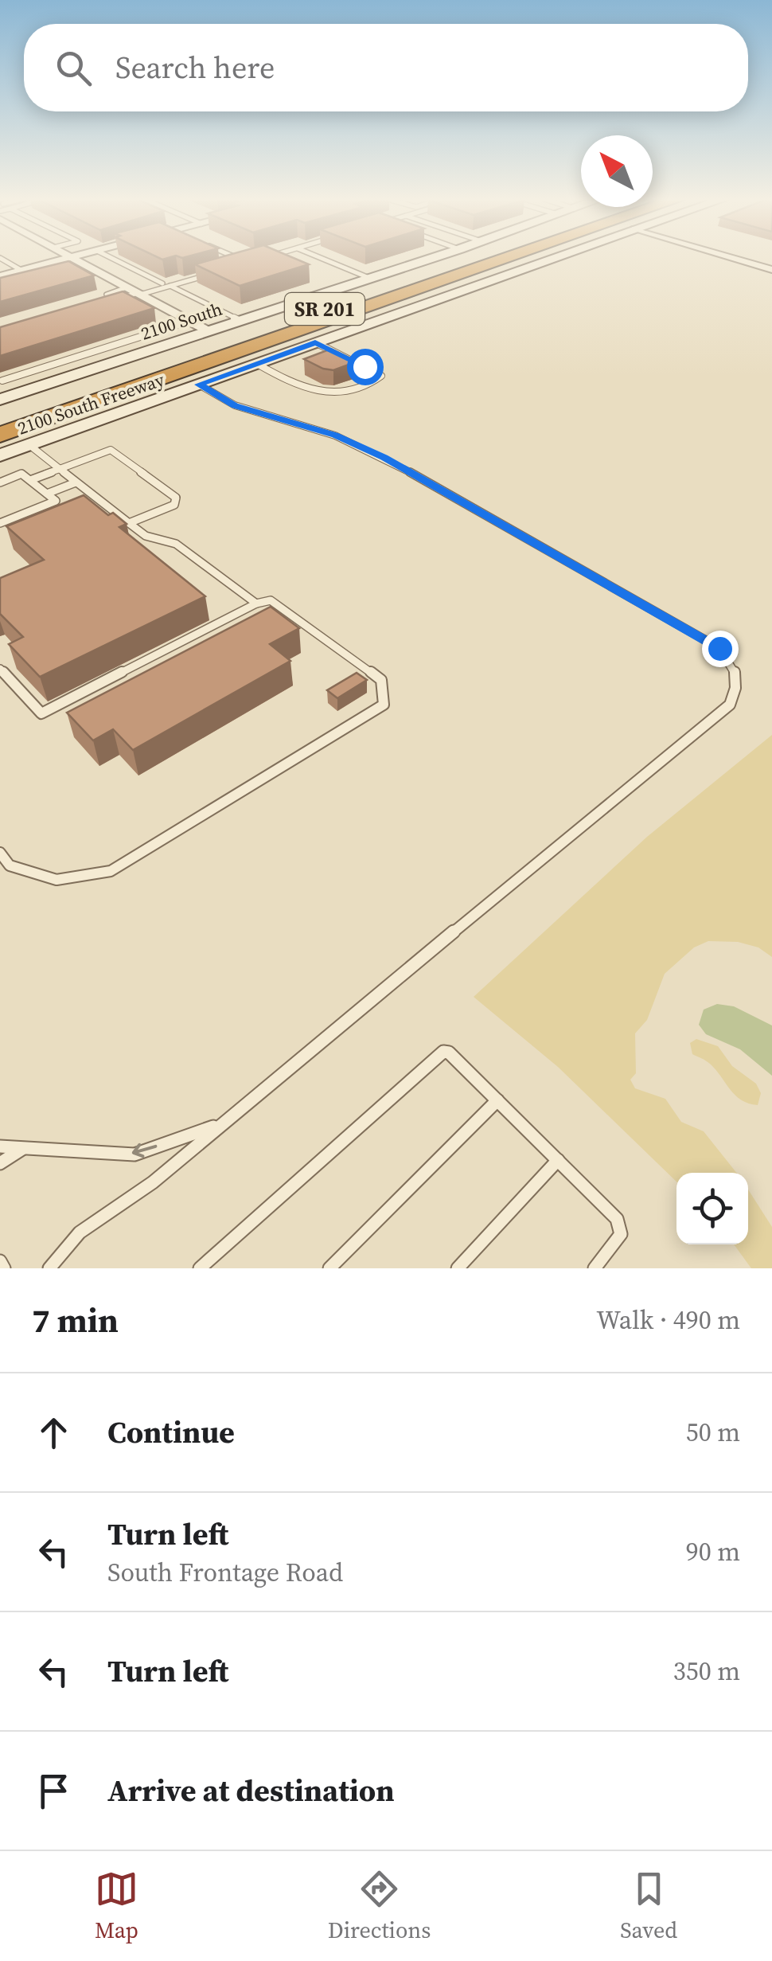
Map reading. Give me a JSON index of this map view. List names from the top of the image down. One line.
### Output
{"streets":{"highway":["SR 201","2100 South Freeway"],"street":["2100 South"]},"north":"top left","page":{"search":"Search here","heading":["7 min","Walk · 490 m"],"list":[["Continue","50 m"],["Turn left","South Frontage Road","90 m"],["Turn left","350 m"],"Arrive at destination"],"nav":["Map","Directions","Saved"]}}
